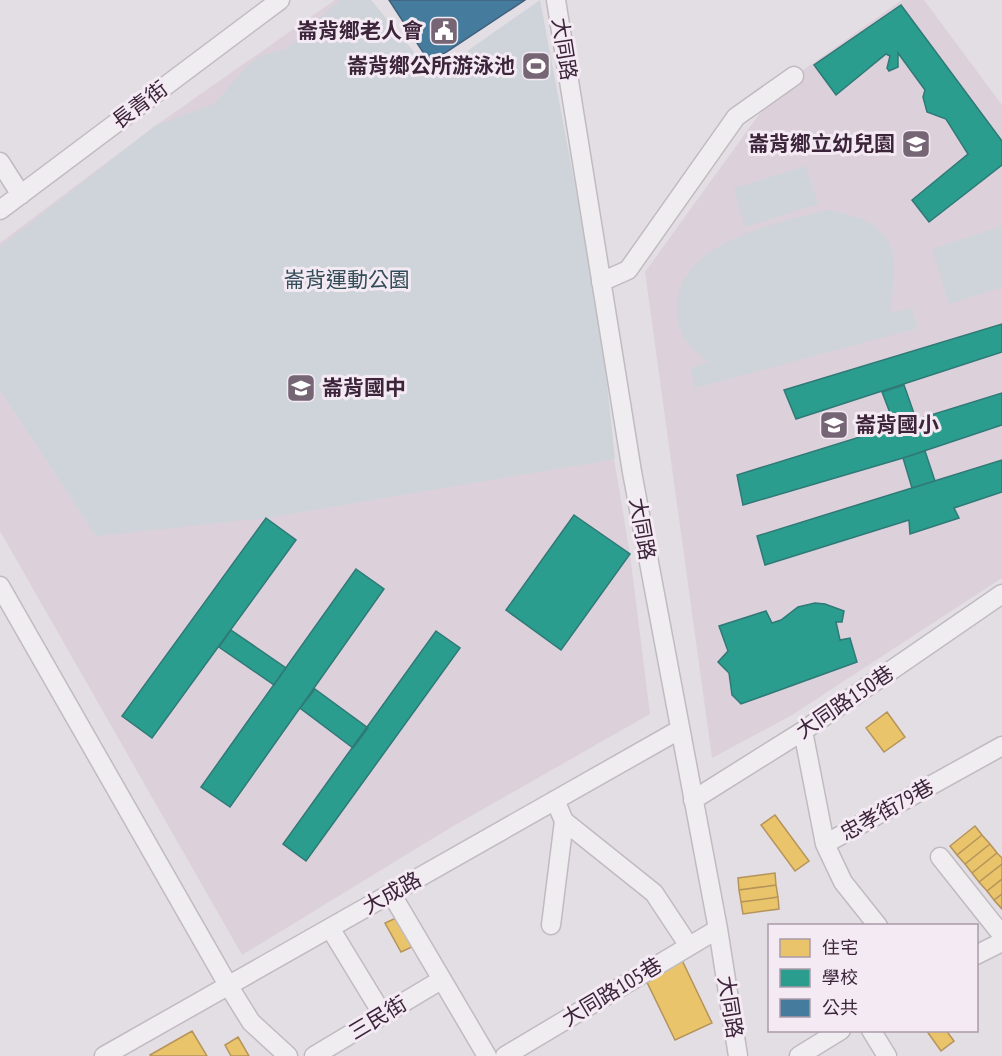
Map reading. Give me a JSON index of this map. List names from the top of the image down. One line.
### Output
{"streets":{"street":["大同路","長青街","大同路150巷","忠孝街79巷","大成路","大同路105巷","三民街"]},"crossings":[["大同路","大同路150巷"],["大同路","大成路"],["大同路","大同路105巷"]],"parks":["崙背運動公園"],"places":{"public building":["崙背鄉老人會"],"sports":["崙背鄉公所游泳池"],"school or university":["崙背鄉立幼兒園","崙背國中","崙背國小"]},"legend":["住宅","學校","公共"]}
